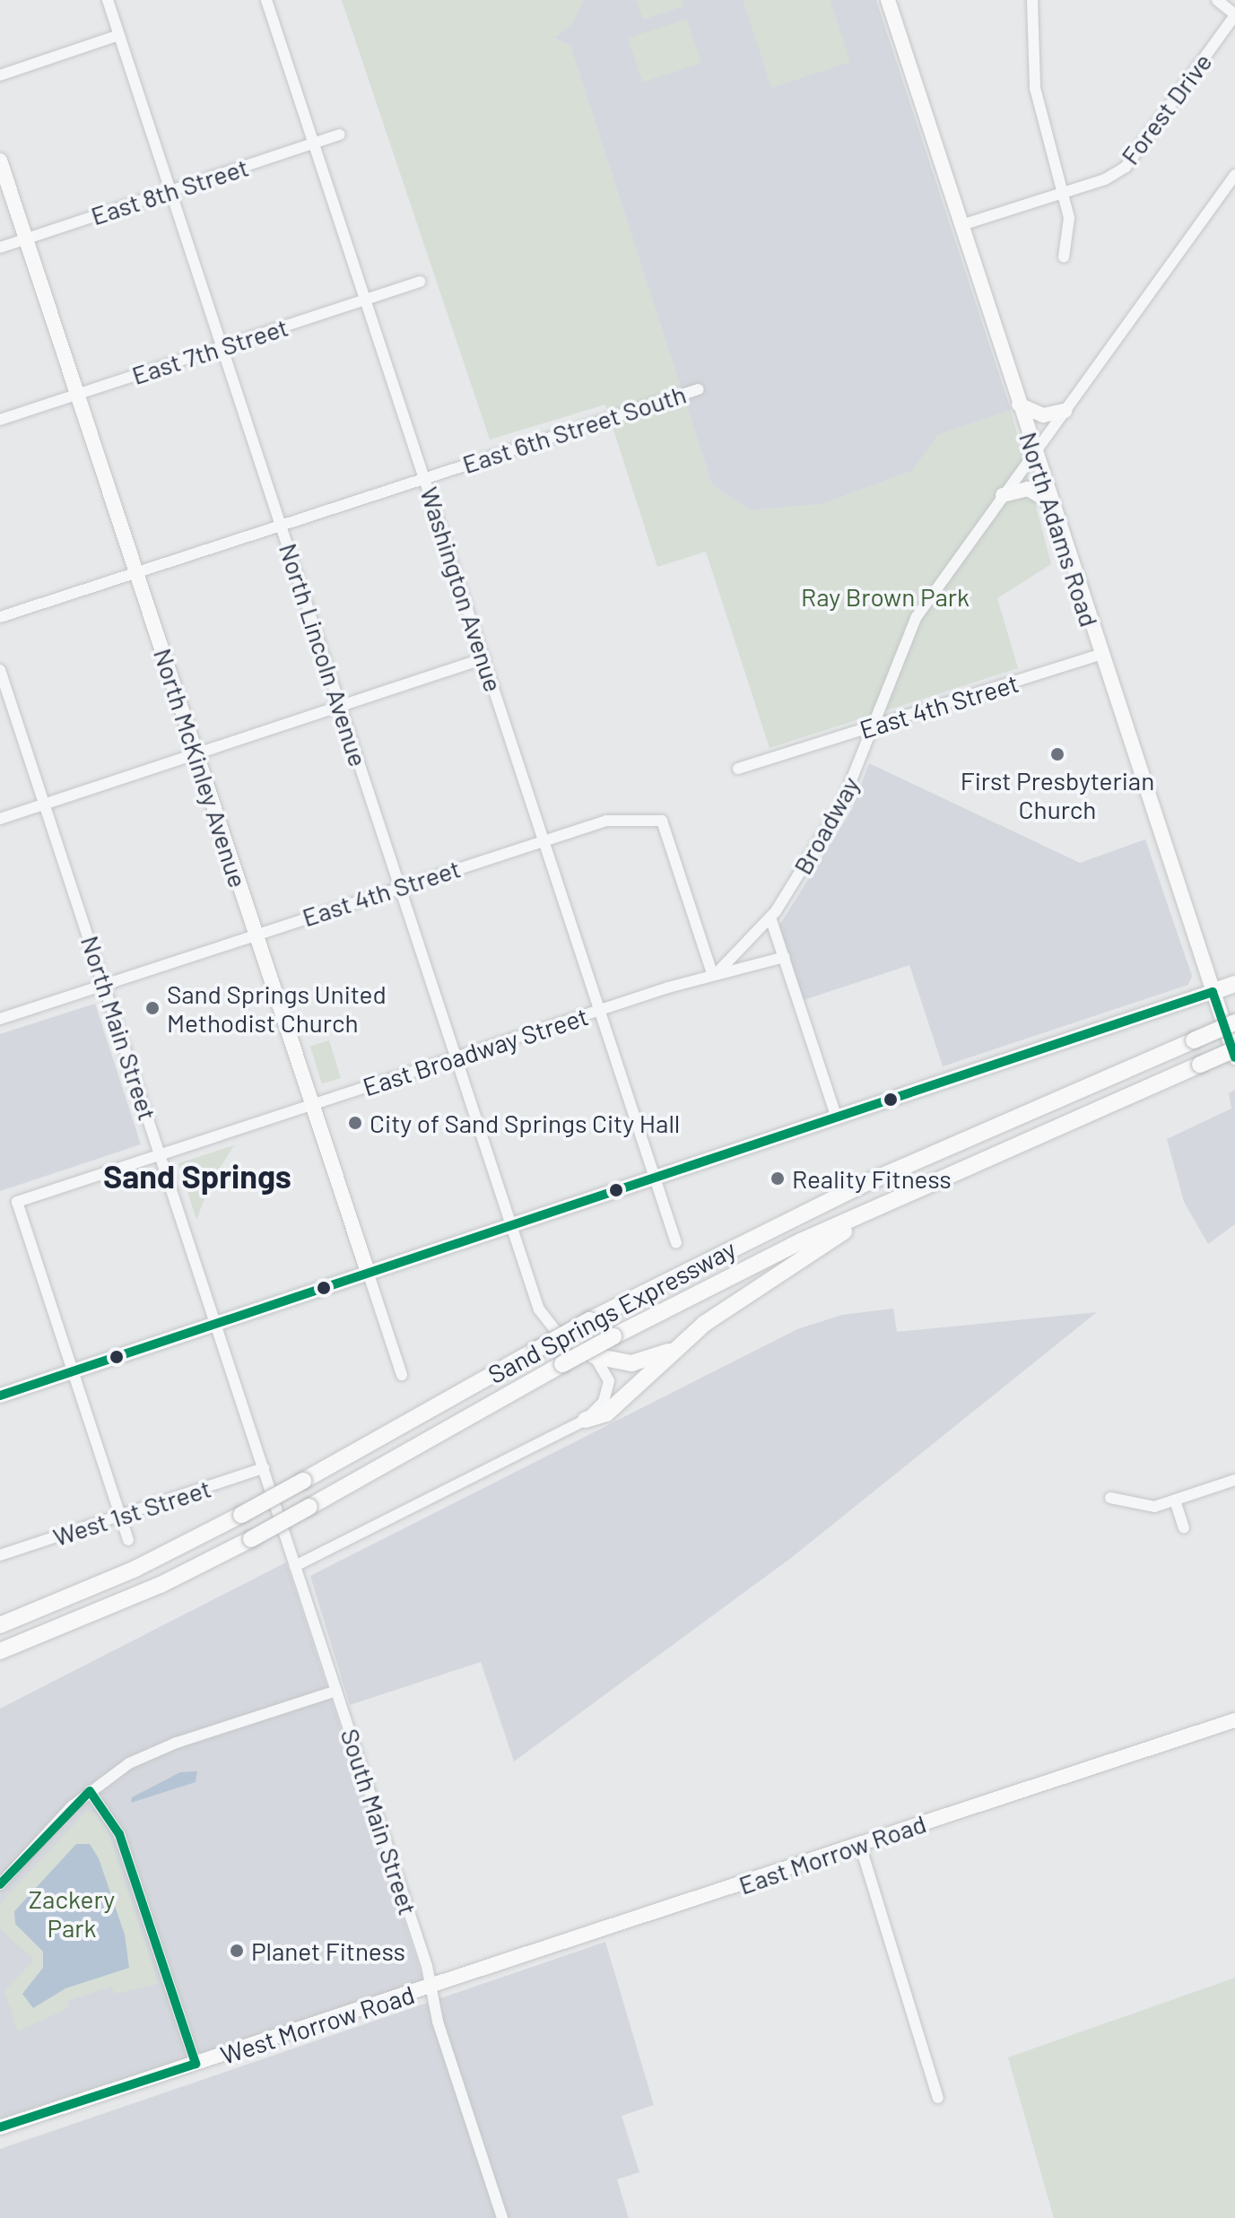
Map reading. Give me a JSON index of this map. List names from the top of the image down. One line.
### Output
{"streets":{"highway":["Sand Springs Expressway"],"main road":["North Adams Road","North McKinley Avenue","East Morrow Road","West Morrow Road"],"street":["Forest Drive","East 8th Street","East 7th Street","East 6th Street South","Washington Avenue","North Lincoln Avenue","East 4th Street","Broadway","North Main Street","East Broadway Street","West 1st Street","South Main Street"]},"crossings":[["Forest Drive","North Adams Road"],["East 8th Street","Washington Avenue"],["East 8th Street","North Lincoln Avenue"],["East 8th Street","North McKinley Avenue"],["East 7th Street","Washington Avenue"],["East 7th Street","North Lincoln Avenue"],["East 7th Street","North McKinley Avenue"],["East 6th Street South","Washington Avenue"],["East 6th Street South","North Lincoln Avenue"],["East 6th Street South","North McKinley Avenue"],["North Adams Road","East 4th Street"],["North Adams Road","Broadway"],["Washington Avenue","East 4th Street"],["Washington Avenue","East Broadway Street"],["North Lincoln Avenue","East 4th Street"],["North Lincoln Avenue","East Broadway Street"],["East 4th Street","North McKinley Avenue"],["East 4th Street","Broadway"],["East 4th Street","North Main Street"],["East 4th Street","East Broadway Street"],["North McKinley Avenue","East Broadway Street"],["Broadway","East Broadway Street"],["North Main Street","East Broadway Street"],["North Main Street","West 1st Street"],["North Main Street","South Main Street"],["West 1st Street","South Main Street"],["South Main Street","East Morrow Road"],["South Main Street","West Morrow Road"],["East Morrow Road","West Morrow Road"]],"districts":["Sand Springs"],"parks":["Ray Brown Park","Zackery Park"],"places":["First Presbyterian Church","Sand Springs United Methodist Church","City of Sand Springs City Hall","Reality Fitness","Planet Fitness"]}
